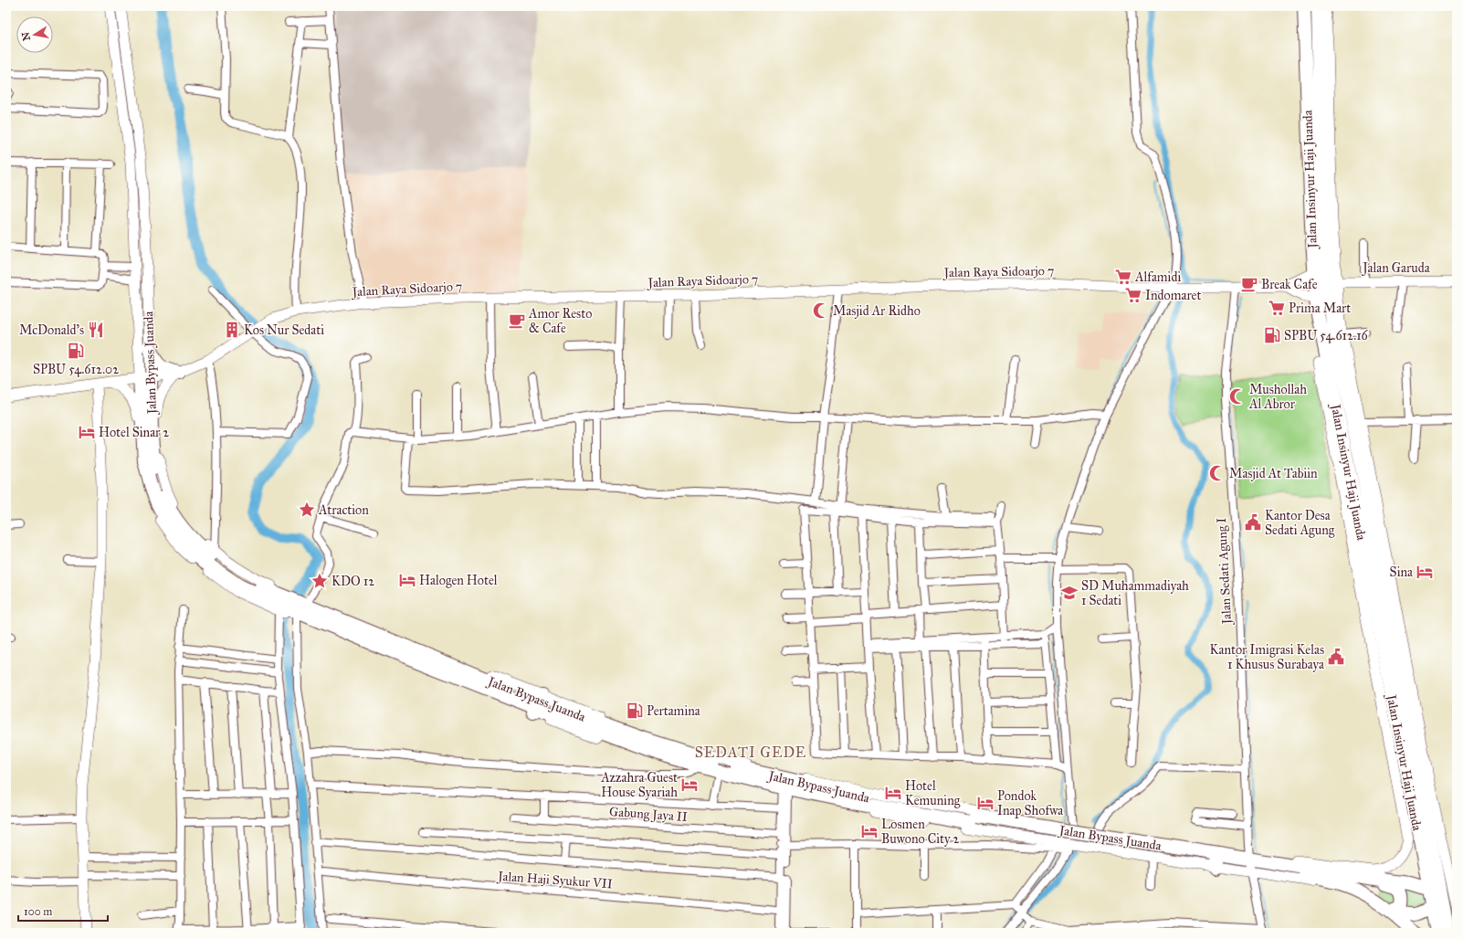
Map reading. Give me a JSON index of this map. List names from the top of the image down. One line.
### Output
{"streets":{"highway":["Jalan Insinyur Haji Juanda","Jalan Bypass Juanda"],"street":["Jalan Garuda","Jalan Raya Sidoarjo 7","Jalan Sedati Agung I","Gabung Jaya II","Jalan Haji Syukur VII"]},"crossings":[["Jalan Insinyur Haji Juanda","Jalan Garuda"],["Jalan Insinyur Haji Juanda","Jalan Raya Sidoarjo 7"],["Jalan Insinyur Haji Juanda","Jalan Bypass Juanda"],["Jalan Insinyur Haji Juanda","Jalan Sedati Agung I"],["Jalan Raya Sidoarjo 7","Jalan Bypass Juanda"],["Jalan Raya Sidoarjo 7","Jalan Sedati Agung I"],["Jalan Bypass Juanda","Jalan Sedati Agung I"]],"districts":["SEDATI GEDE"],"places":{"supermarket":["Alfamidi","Indomaret","Prima Mart"],"cafe":["Break Cafe","Amor Resto & Cafe"],"mosque":["Masjid Ar Ridho","Mushollah Al Abror","Masjid At Tabiin"],"restaurant":["McDonald's"],"building":["Kos Nur Sedati"],"fuel station":["SPBU 54.612.16","SPBU 54.612.02","Pertamina"],"hotel":["Hotel Sinar 2","Sina","Halogen Hotel","Azzahra Guest House Syariah","Hotel Kemuning","Pondok Inap Shofwa","Losmen Buwono City 2"],"place":["Atraction","KDO 12"],"public building":["Kantor Desa Sedati Agung","Kantor Imigrasi Kelas 1 Khusus Surabaya"],"school or university":["SD Muhammadiyah 1 Sedati"]},"scale_bar":"100 m","north":"left"}
